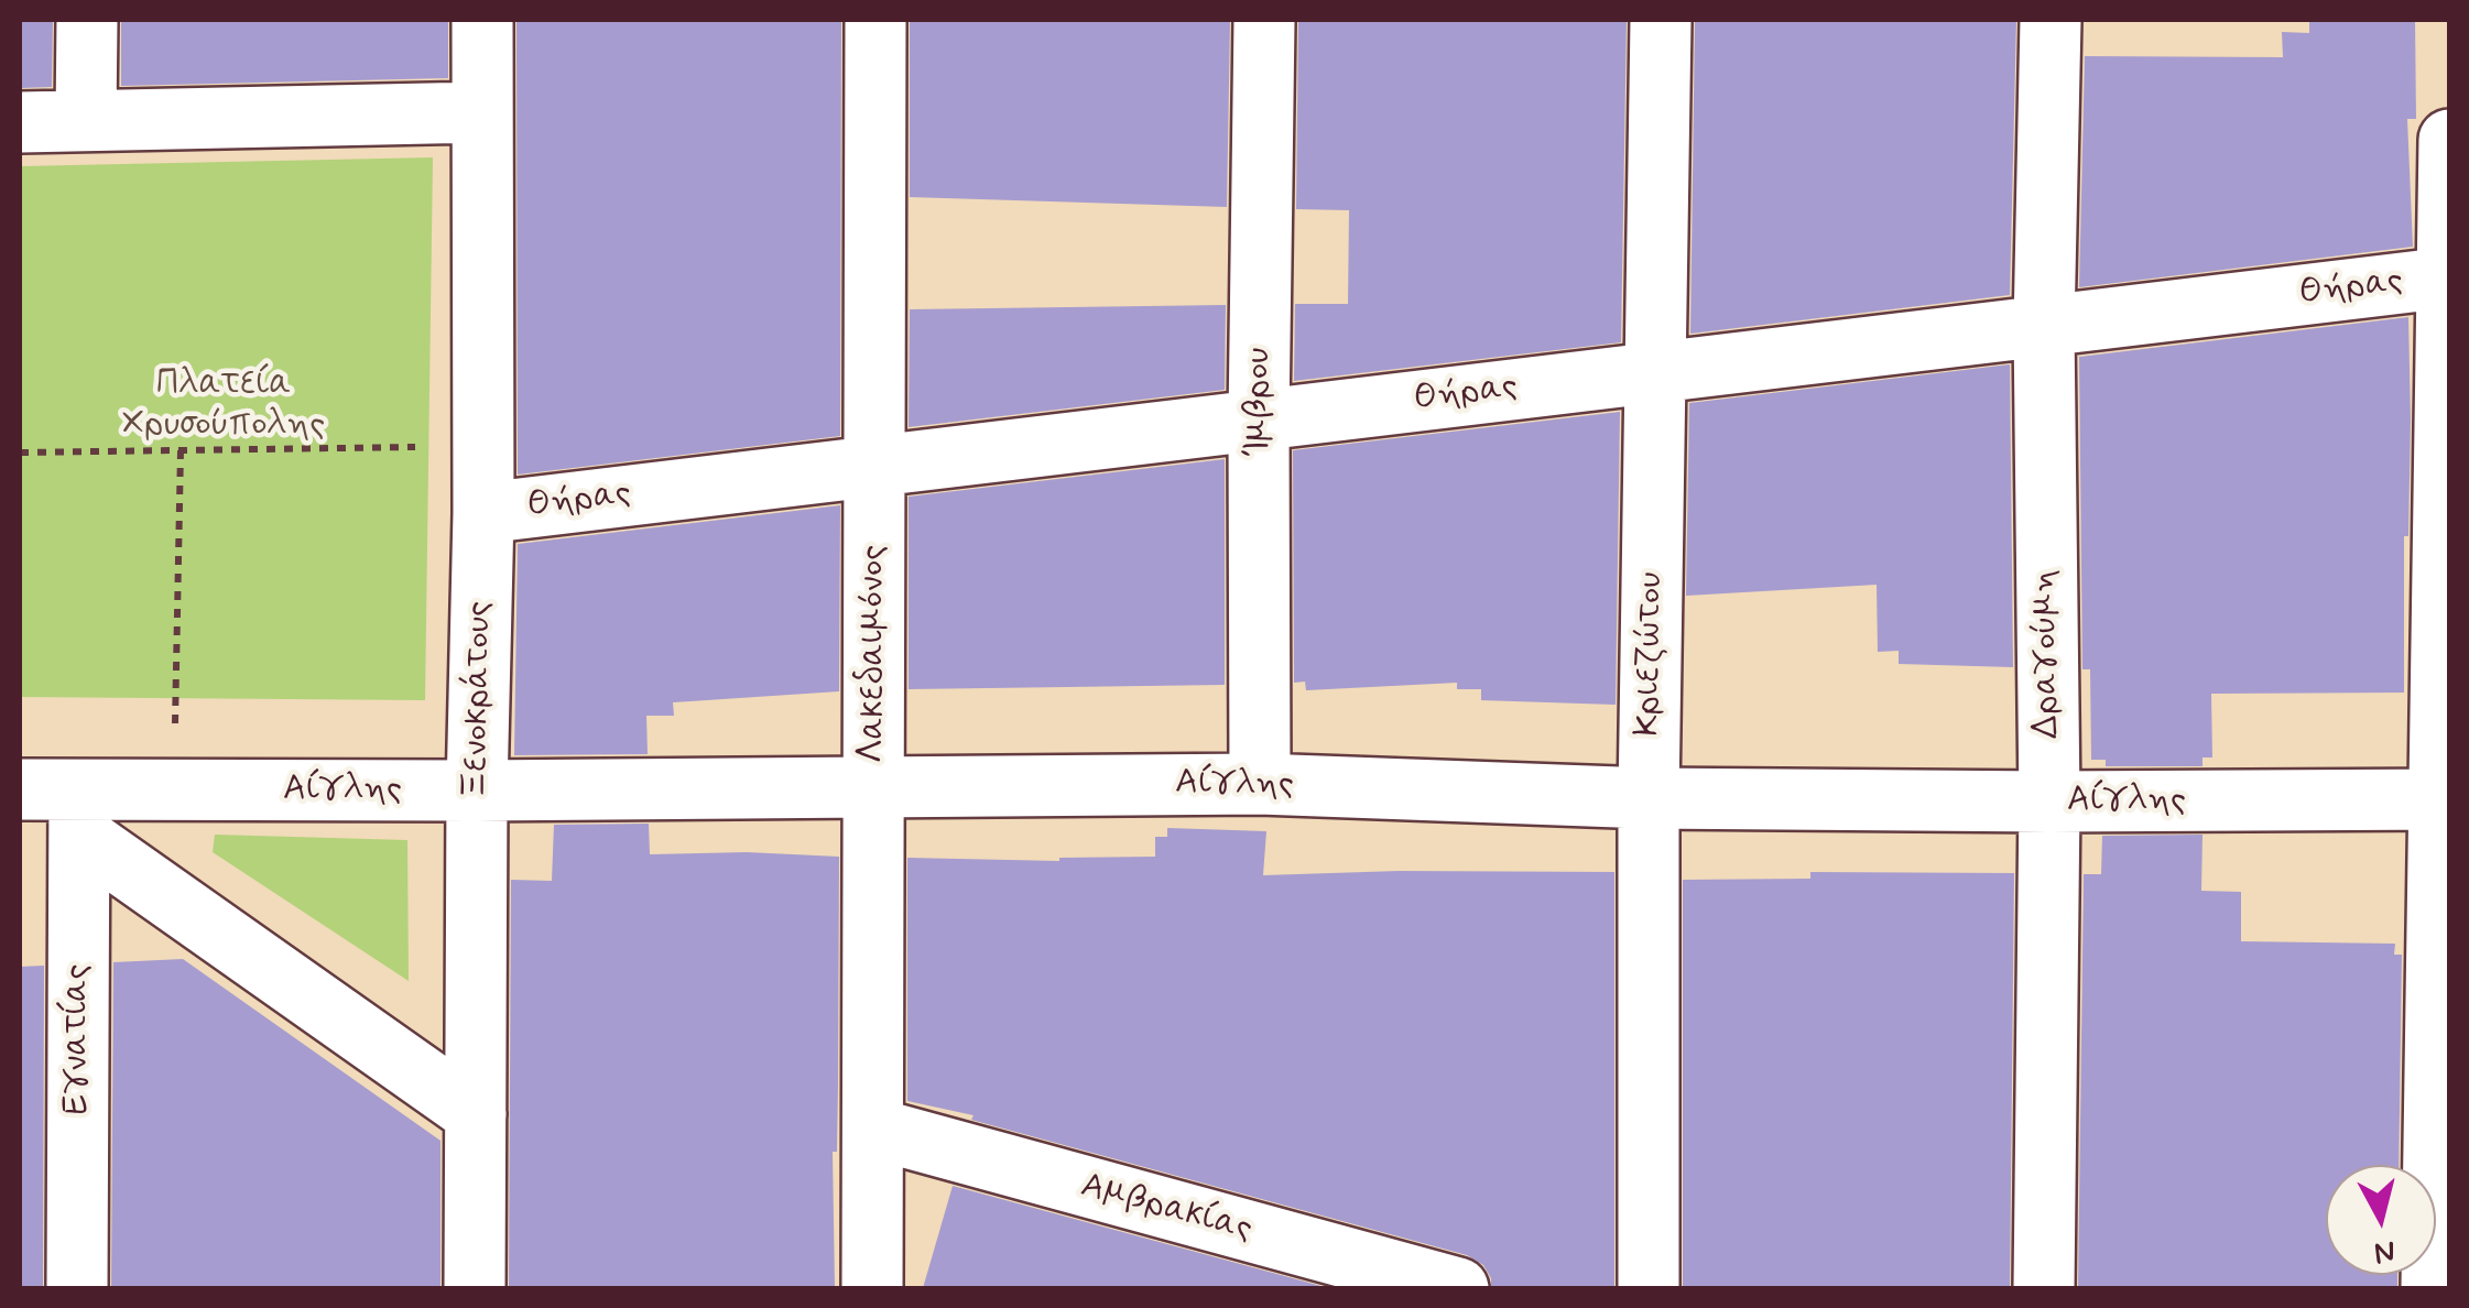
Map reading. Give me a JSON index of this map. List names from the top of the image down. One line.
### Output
{"streets":{"street":["Θήρας","Ίμβρου","Λακεδαιμόνος","Κριεζώτου","Δραγούμη","Ξενοκράτους","Αίγλης","Εγνατίας","Αμβρακίας"]},"crossings":[["Θήρας","Ίμβρου"],["Θήρας","Λακεδαιμόνος"],["Θήρας","Κριεζώτου"],["Θήρας","Δραγούμη"],["Θήρας","Ξενοκράτους"],["Ίμβρου","Αίγλης"],["Λακεδαιμόνος","Αίγλης"],["Λακεδαιμόνος","Αμβρακίας"],["Κριεζώτου","Αίγλης"],["Δραγούμη","Αίγλης"],["Ξενοκράτους","Αίγλης"],["Αίγλης","Εγνατίας"]],"parks":["Πλατεία Χρυσούπολης"],"north":"bottom"}
